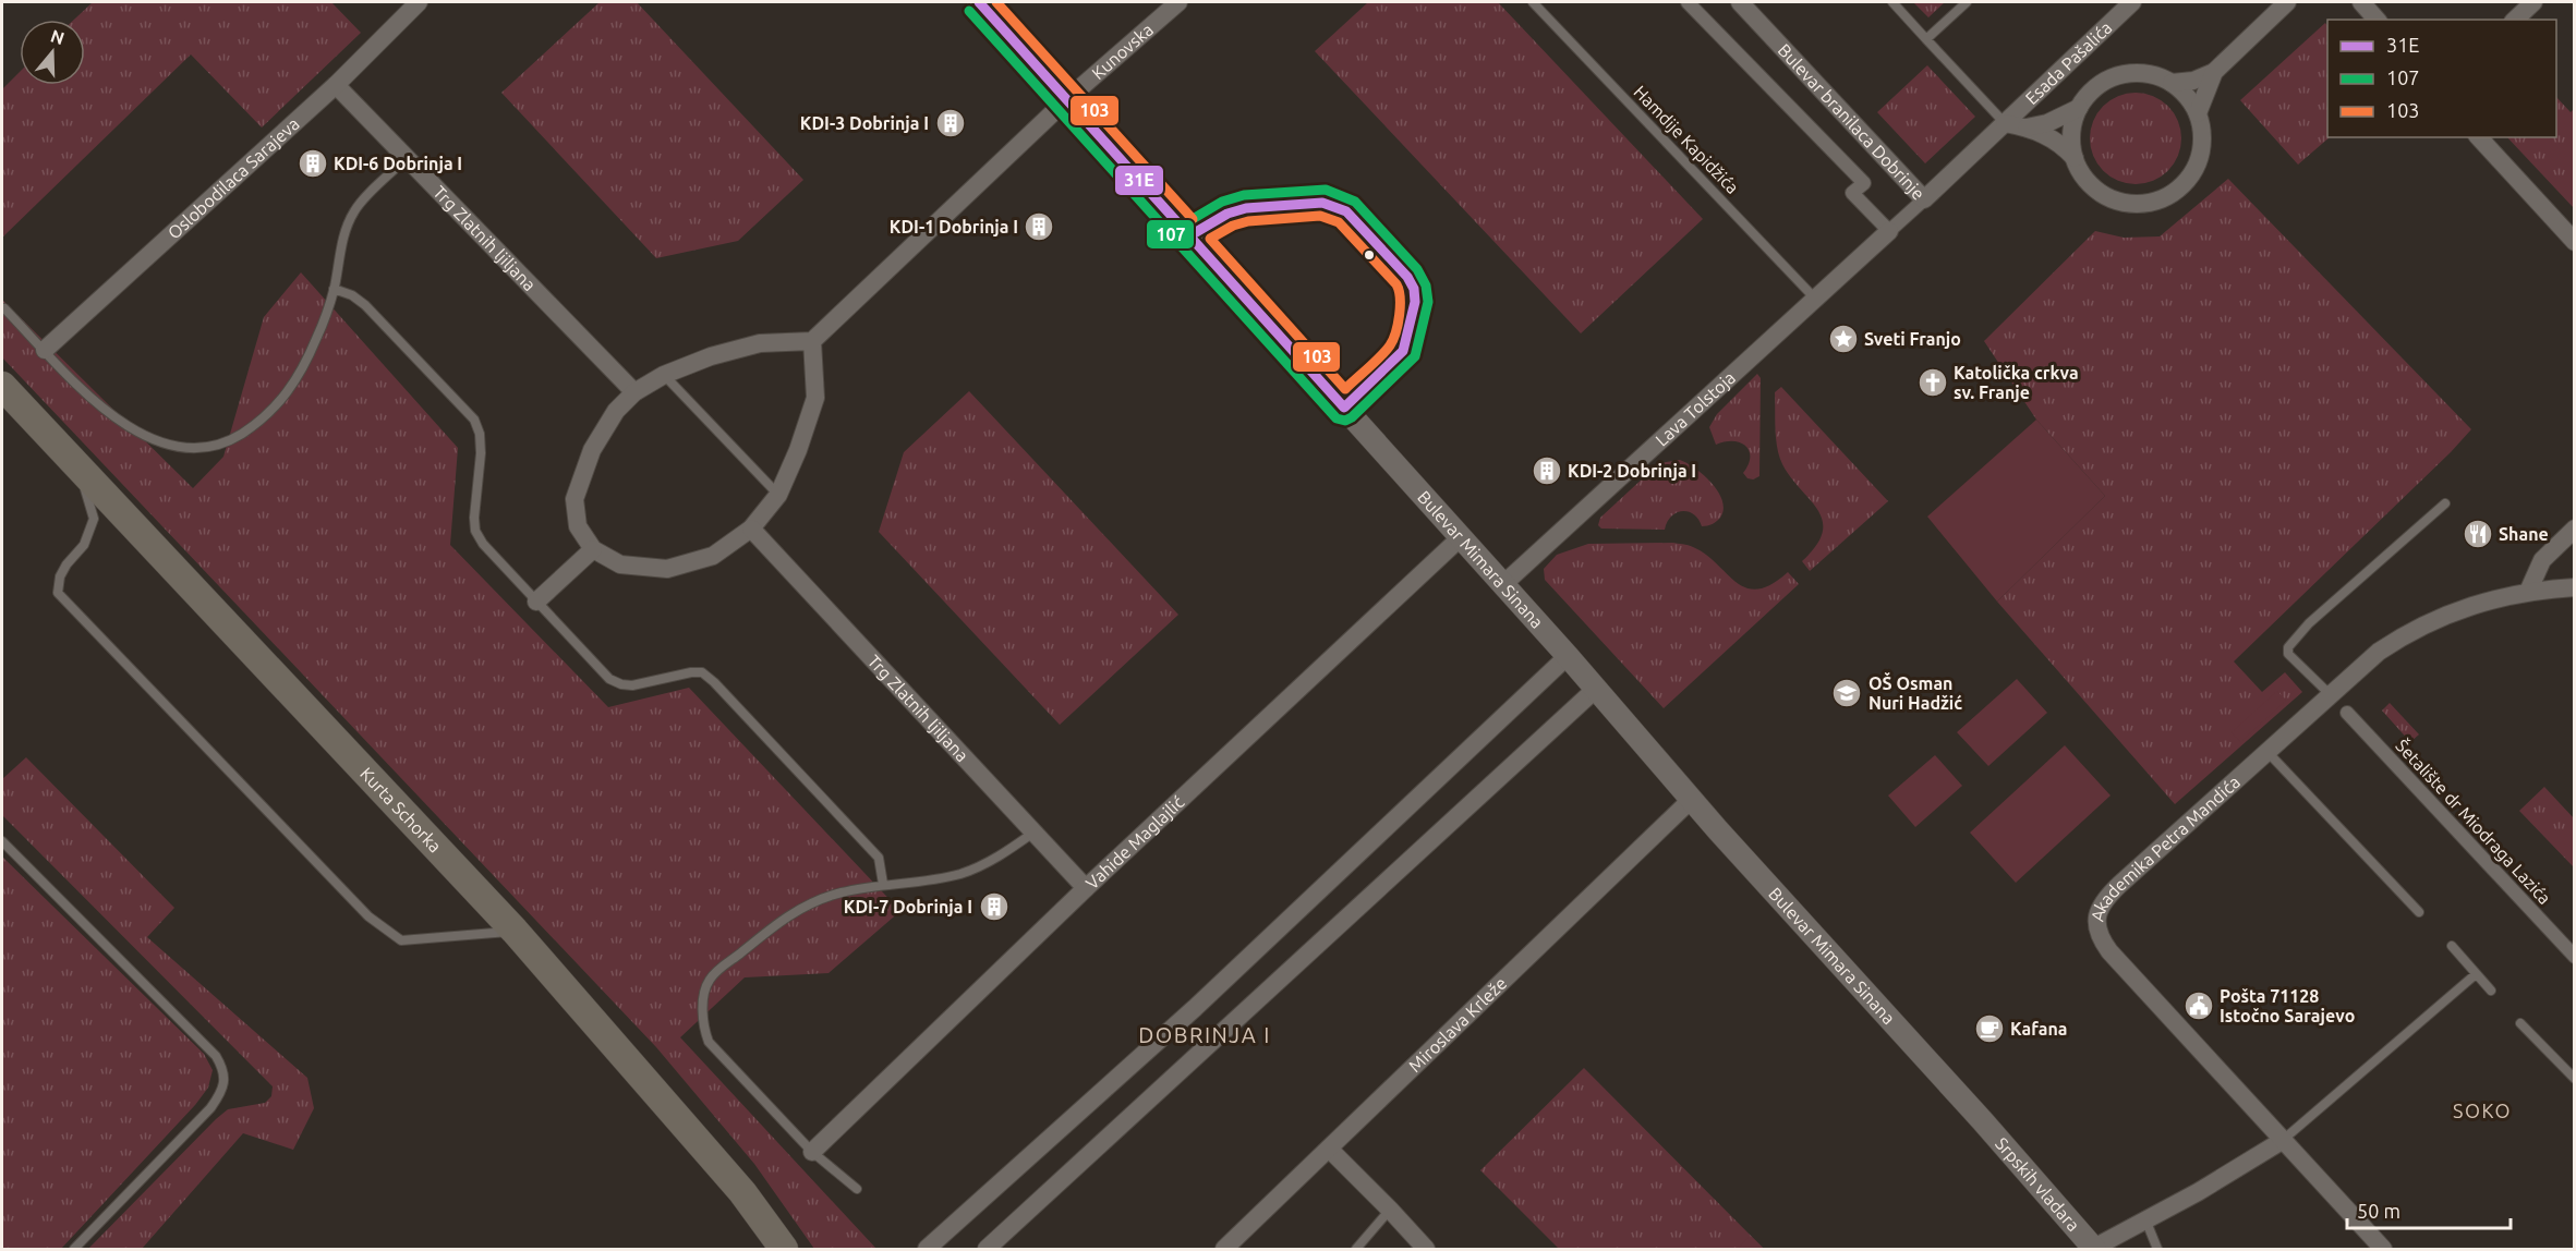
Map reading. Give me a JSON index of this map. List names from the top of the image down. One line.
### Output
{"streets":{"main road":["Kurta Schorka"],"street":["Kunovska","Esada Pašalića","Bulevar branilaca Dobrinje","Oslobodilaca Sarajeva","Trg Zlatnih ljiljana","Lava Tolstoja","Bulevar Mimara Sinana","Šetalište dr Miodraga Lazića","Vahide Maglajlić","Akademika Petra Mandića","Miroslava Krleže","Srpskih vladara"],"lane":["Hamdije Kapidžića"]},"crossings":[["Kunovska","Bulevar Mimara Sinana"],["Esada Pašalića","Bulevar branilaca Dobrinje"],["Bulevar branilaca Dobrinje","Lava Tolstoja"],["Hamdije Kapidžića","Lava Tolstoja"],["Oslobodilaca Sarajeva","Trg Zlatnih ljiljana"],["Trg Zlatnih ljiljana","Vahide Maglajlić"],["Lava Tolstoja","Bulevar Mimara Sinana"],["Bulevar Mimara Sinana","Vahide Maglajlić"],["Bulevar Mimara Sinana","Miroslava Krleže"],["Bulevar Mimara Sinana","Srpskih vladara"]],"districts":["DOBRINJA I","SOKO"],"places":{"building":["KDI-3 Dobrinja I","KDI-6 Dobrinja I","KDI-1 Dobrinja I","KDI-2 Dobrinja I","KDI-7 Dobrinja I"],"place":["Sveti Franjo"],"church":["Katolička crkva sv. Franje"],"restaurant":["Shane"],"school or university":["OŠ Osman Nuri Hadžić"],"public building":["Pošta 71128 Istočno Sarajevo"],"cafe":["Kafana"]},"lines":["transit line 31E","transit line 103","transit line 107"],"legend":["31E","107","103"],"scale_bar":"50 m","north":"top"}
